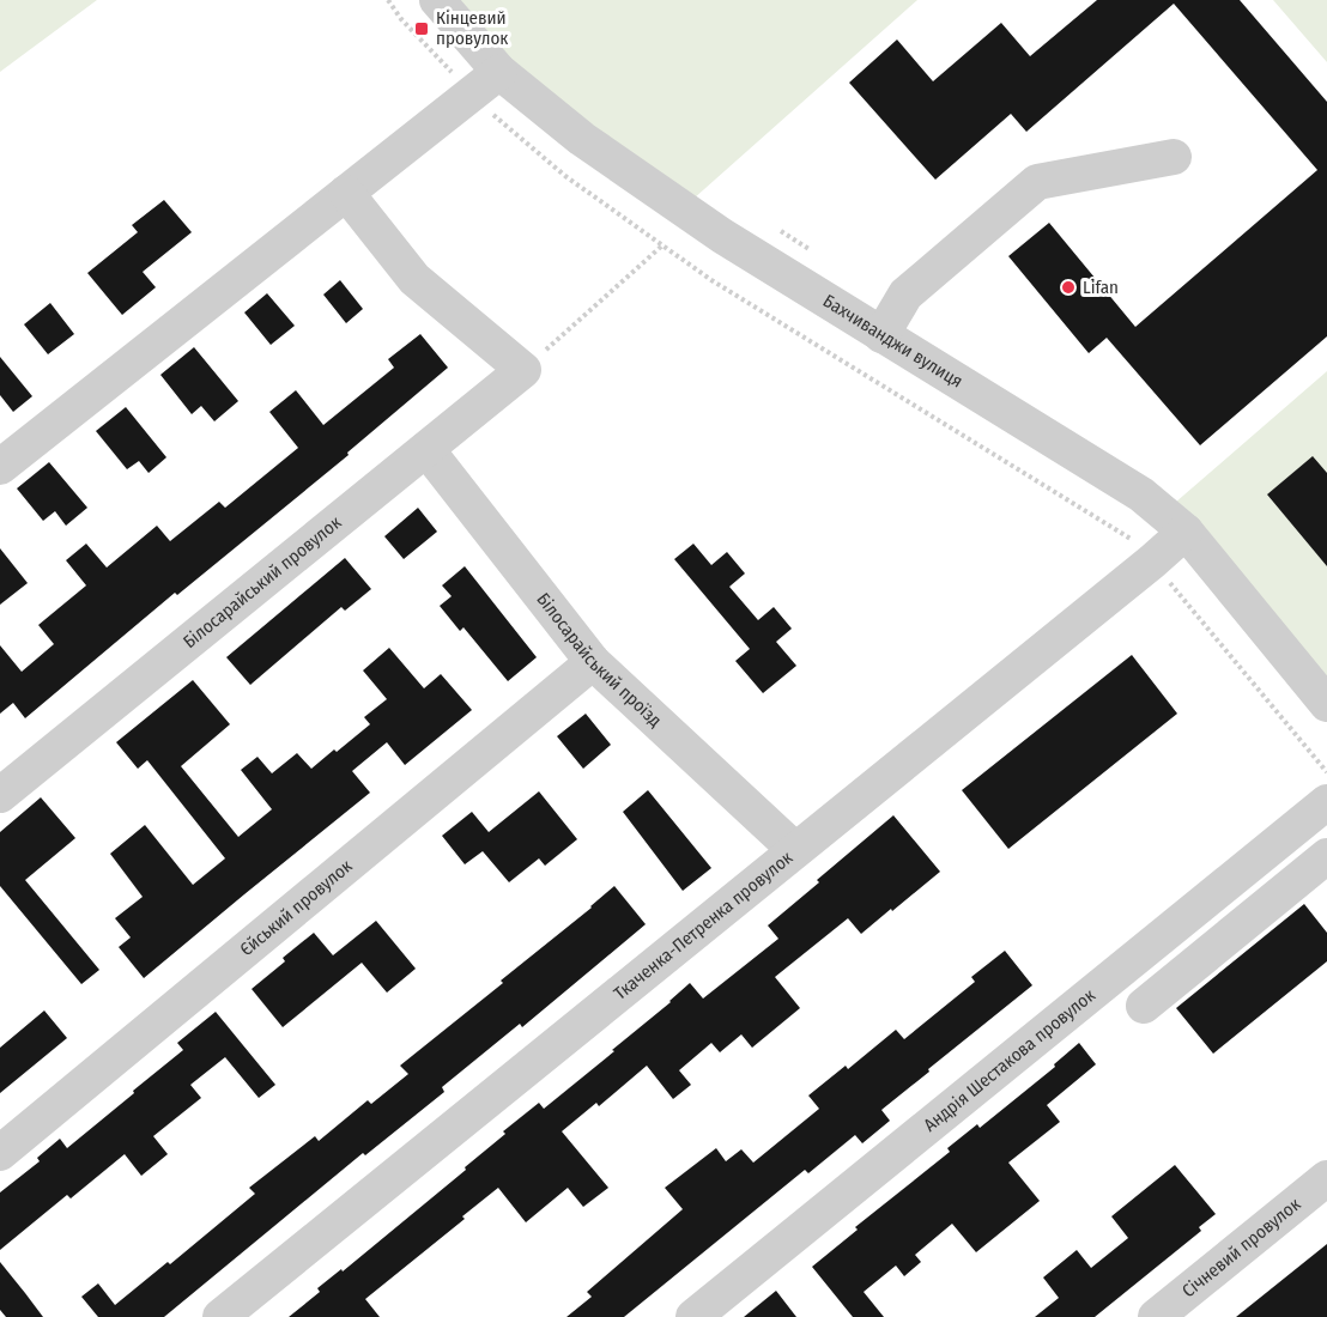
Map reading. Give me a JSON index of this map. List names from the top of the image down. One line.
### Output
{"streets":{"street":["Бахчиванджи вулиця","Білосарайський провулок","Білосарайський проїзд","Єйський провулок","Ткаченка-Петренка провулок","Андрія Шестакова провулок","Січневий провулок"]},"crossings":[["Бахчиванджи вулиця","Ткаченка-Петренка провулок"],["Білосарайський провулок","Білосарайський проїзд"],["Білосарайський проїзд","Єйський провулок"],["Білосарайський проїзд","Ткаченка-Петренка провулок"]],"places":{"transit":["Кінцевий провулок"],"other":["Lifan"]}}
